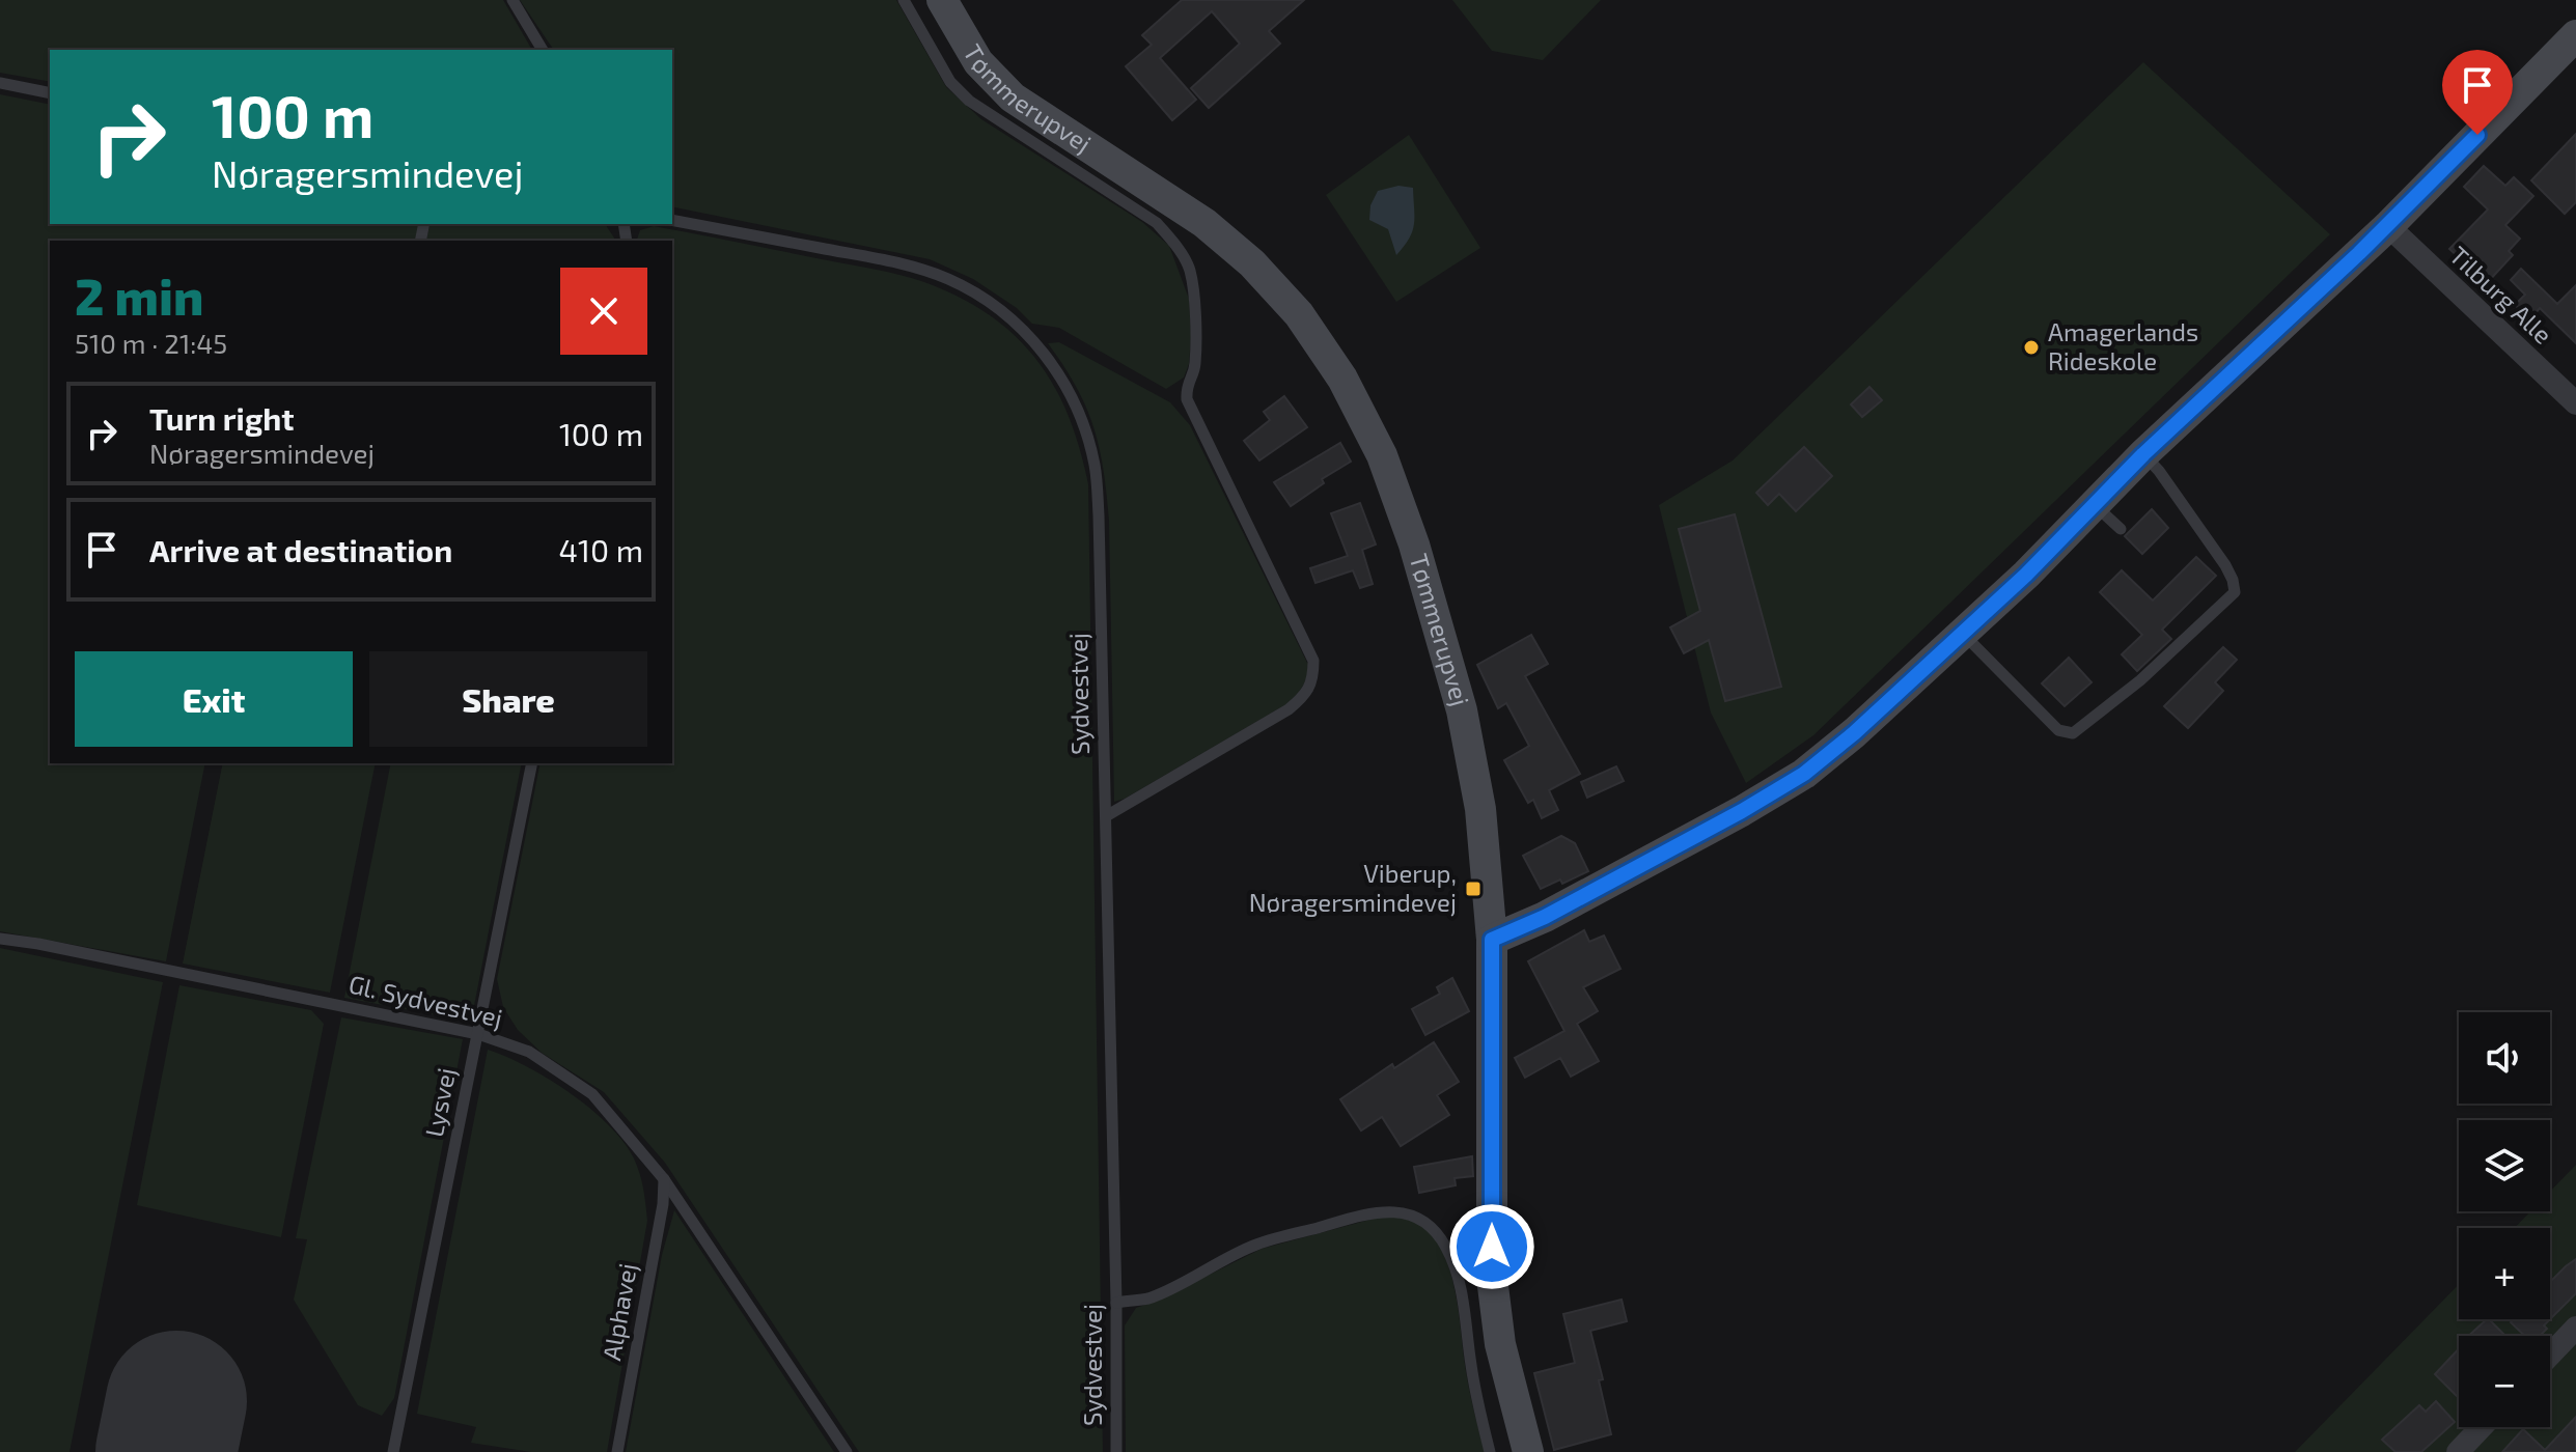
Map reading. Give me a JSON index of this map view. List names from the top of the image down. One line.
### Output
{"streets":{"street":["Tømmerupvej","Tilburg Alle"],"lane":["Sydvestvej","Gl. Sydvestvej","Lysvej","Alphavej"]},"crossings":[["Gl. Sydvestvej","Lysvej"],["Gl. Sydvestvej","Alphavej"]],"places":{"other":["Amagerlands Rideskole"],"transit":["Viberup, Nøragersmindevej"]},"page":{"turn":["100 m","Nøragersmindevej"],"heading":["2 min","510 m · 21:45"],"list":[{"name":"Turn right","note":"Nøragersmindevej","value":"100 m"},{"name":"Arrive at destination","value":"410 m"}],"buttons":["Exit","Share"],"map_buttons":["+","−"]}}
